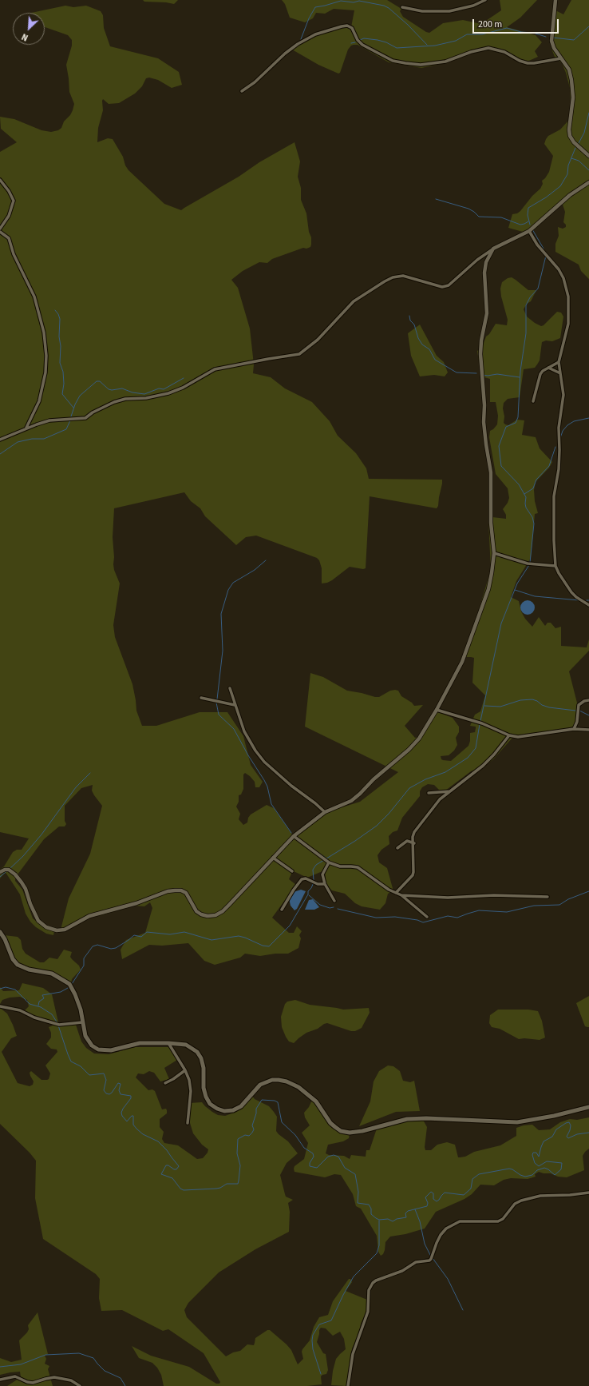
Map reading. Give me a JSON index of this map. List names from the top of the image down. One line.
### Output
{"scale_bar":"200 m","north":"bottom left"}
